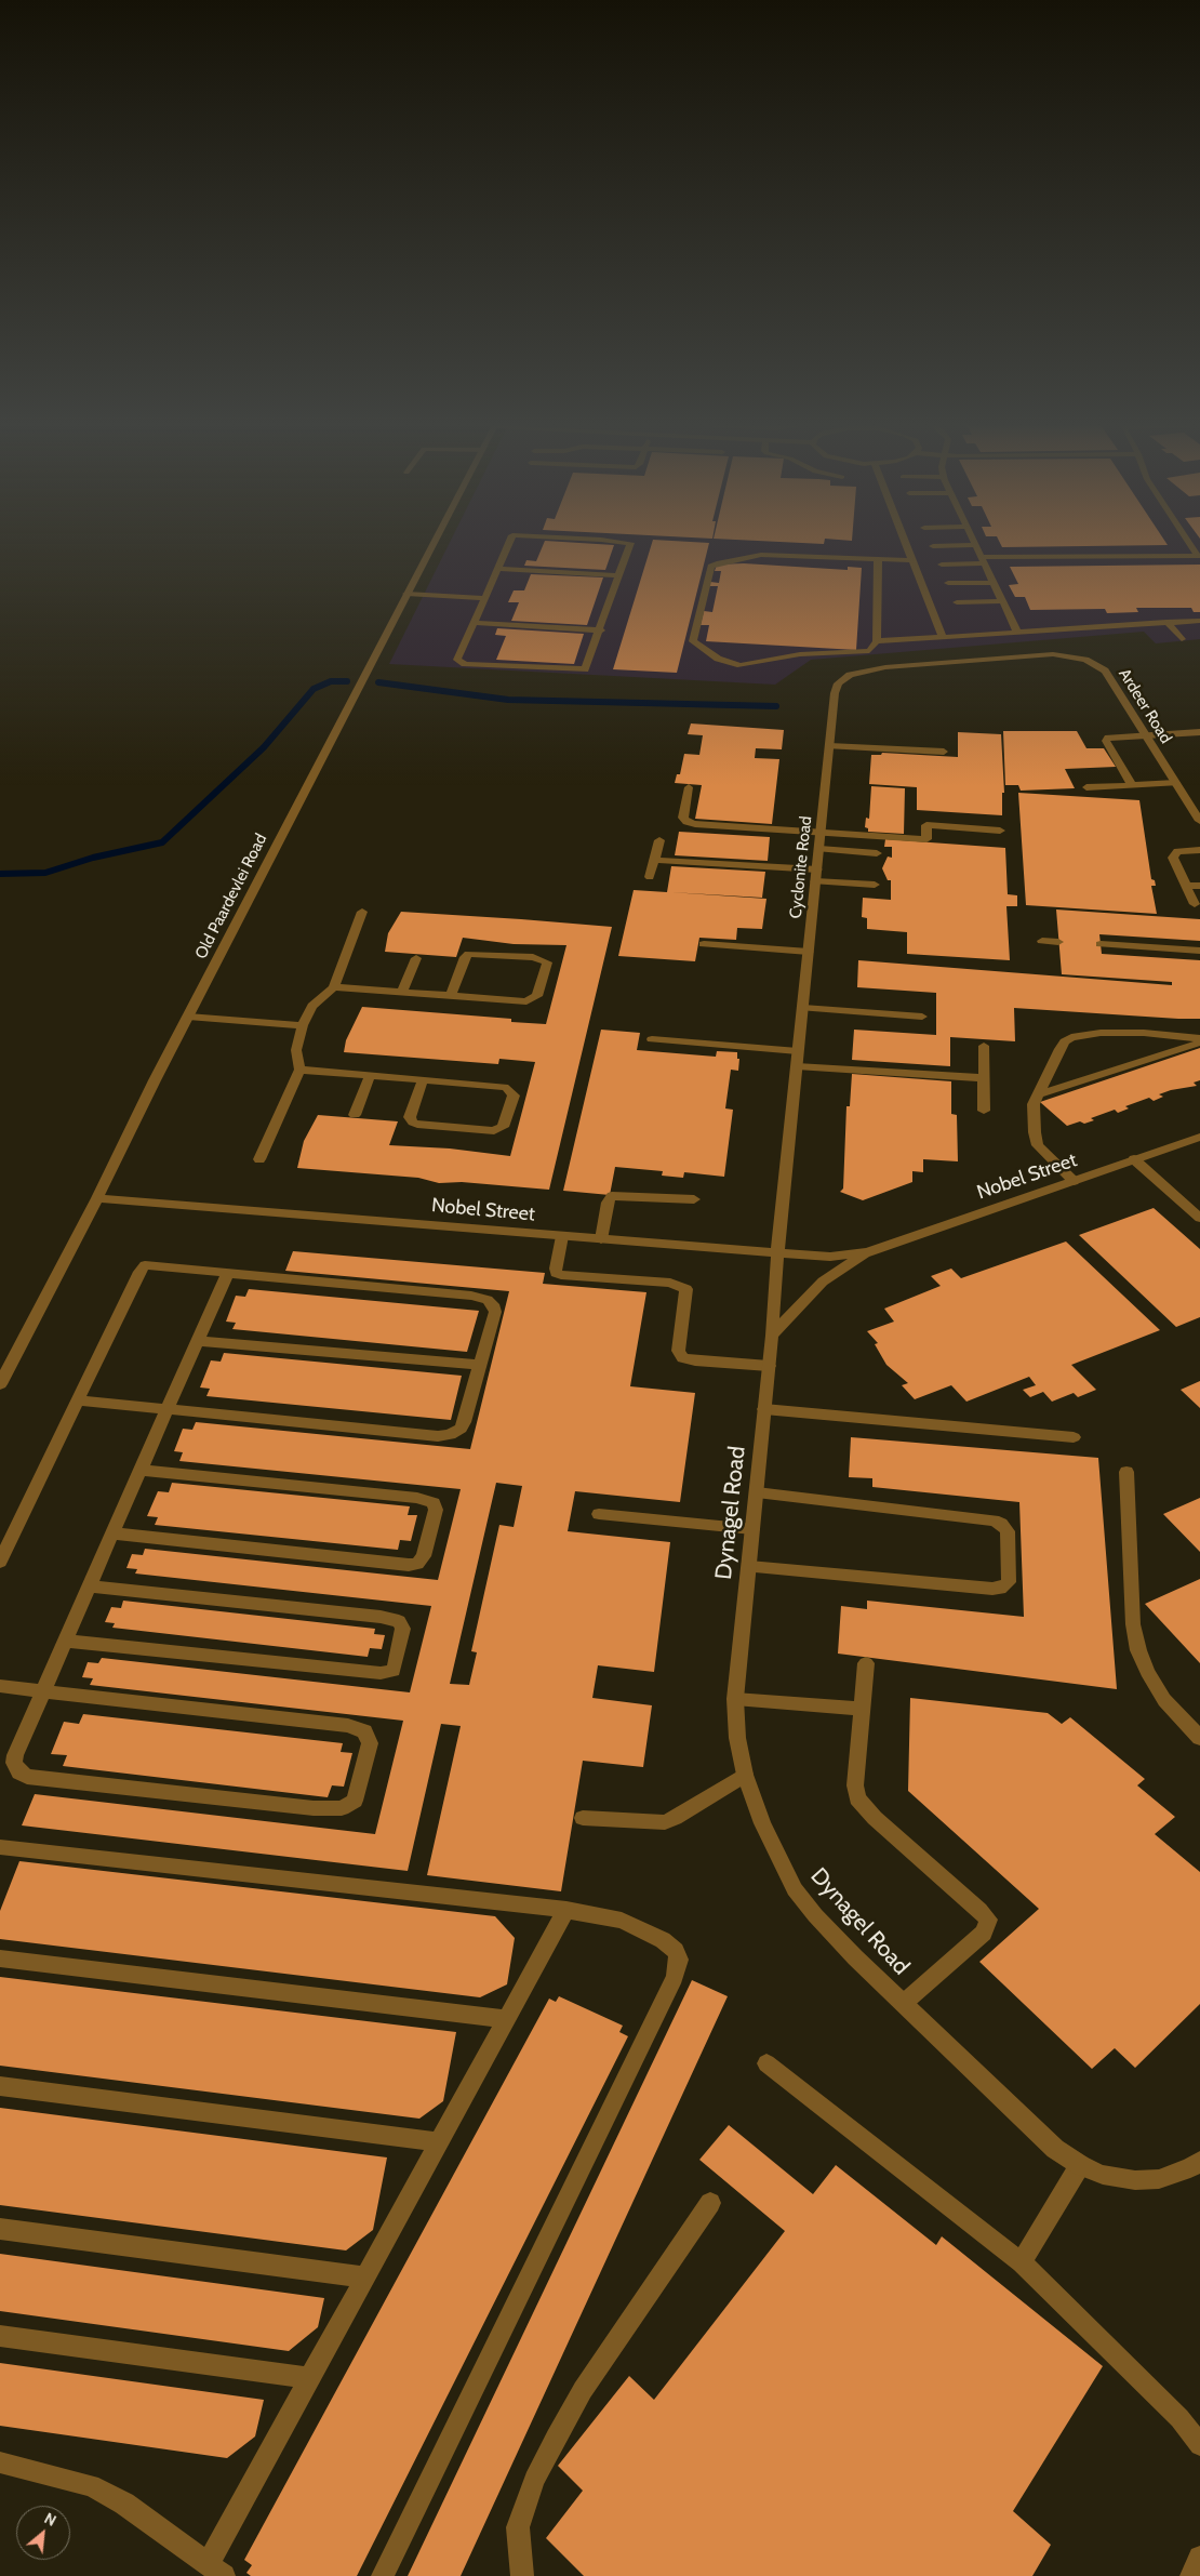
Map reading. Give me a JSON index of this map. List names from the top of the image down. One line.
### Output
{"streets":{"street":["Ardeer Road","Cyclonite Road","Old Paardevlei Road","Nobel Street","Dynagel Road"]},"crossings":[["Ardeer Road","Cyclonite Road"],["Cyclonite Road","Nobel Street"],["Cyclonite Road","Dynagel Road"],["Old Paardevlei Road","Nobel Street"],["Nobel Street","Dynagel Road"]],"north":"top right"}
